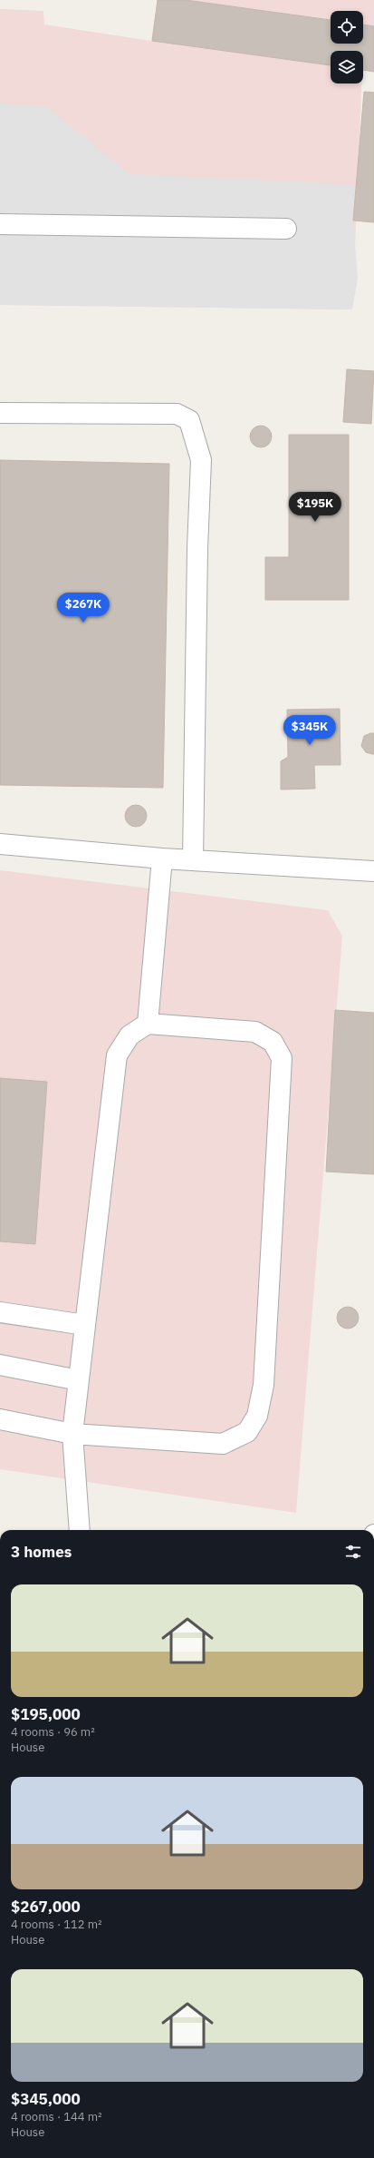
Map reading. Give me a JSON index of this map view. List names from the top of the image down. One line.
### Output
{"page":{"price":["$195K","$267K","$345K"],"heading":"3 homes","list":[{"name":"$195,000","note":"4 rooms · 96 m² · House"},{"name":"$267,000","note":"4 rooms · 112 m² · House"},{"name":"$345,000","note":"4 rooms · 144 m² · House"}]}}
